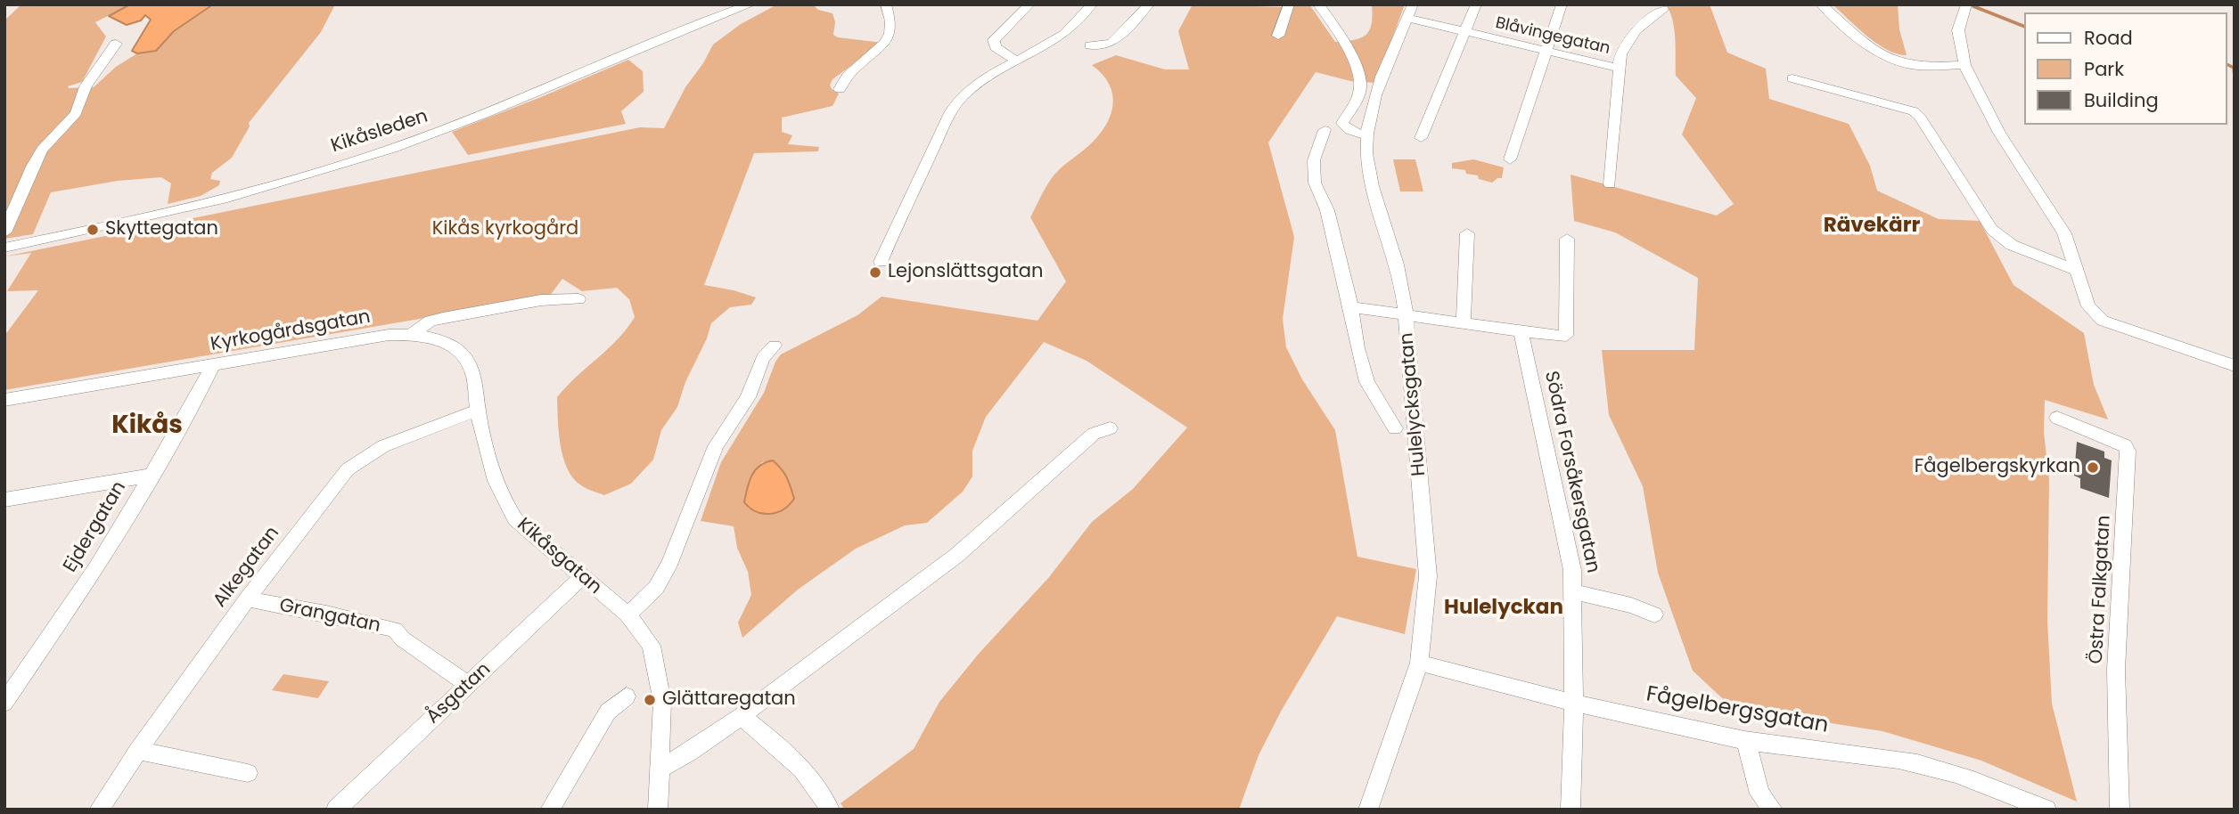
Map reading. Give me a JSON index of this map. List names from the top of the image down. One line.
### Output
{"streets":{"street":["Blåvingegatan","Kikåsleden","Kyrkogårdsgatan","Hulelycksgatan","Södra Forsåkersgatan","Ejdergatan","Kikåsgatan","Alkegatan","Östra Falkgatan","Grangatan","Åsgatan","Fågelbergsgatan"]},"crossings":[["Blåvingegatan","Hulelycksgatan"],["Kyrkogårdsgatan","Ejdergatan"],["Kyrkogårdsgatan","Kikåsgatan"],["Hulelycksgatan","Fågelbergsgatan"],["Södra Forsåkersgatan","Fågelbergsgatan"],["Kikåsgatan","Alkegatan"],["Kikåsgatan","Åsgatan"],["Alkegatan","Grangatan"],["Grangatan","Åsgatan"]],"districts":["Rävekärr","Kikås","Hulelyckan"],"parks":["Kikås kyrkogård"],"places":["Skyttegatan","Lejonslättsgatan","Fågelbergskyrkan","Glättaregatan"],"legend":["Road","Park","Building"]}
